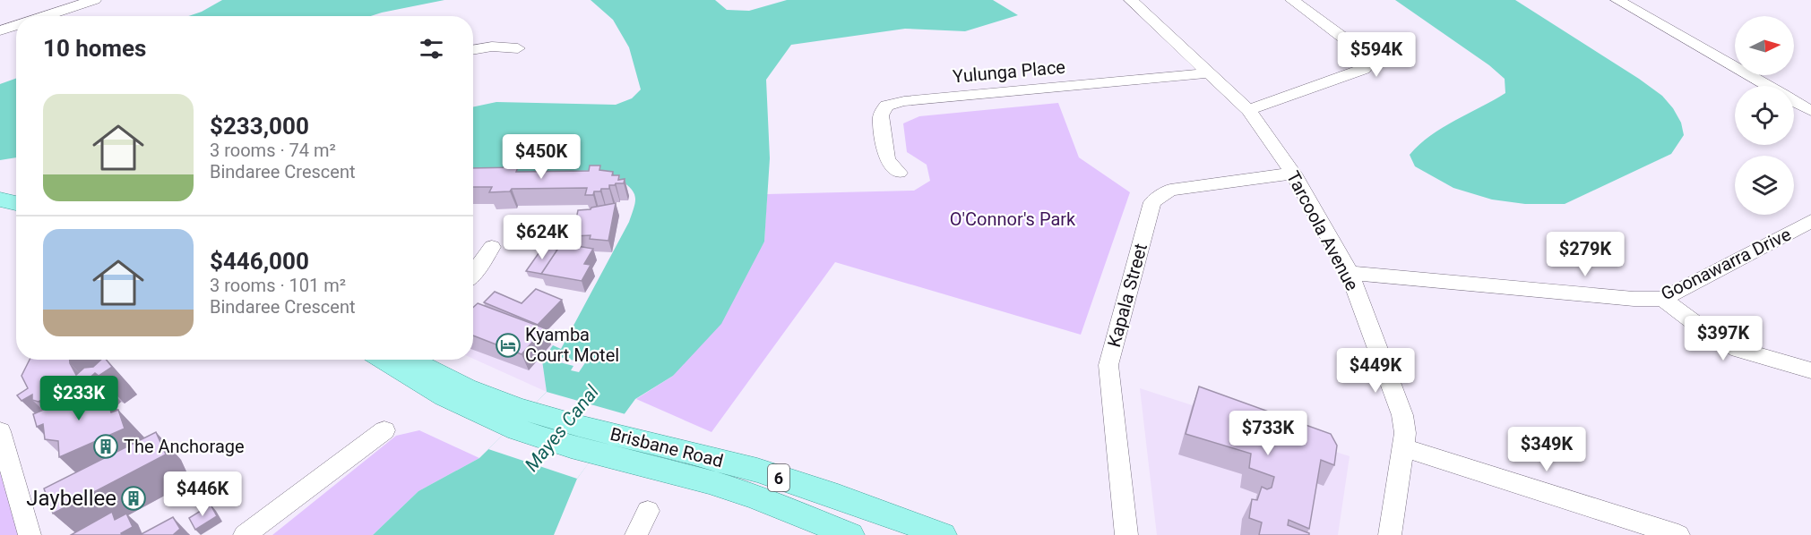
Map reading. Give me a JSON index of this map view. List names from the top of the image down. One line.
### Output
{"streets":{"main road":["Brisbane Road","6"],"street":["Yulunga Place","Tarcoola Avenue","Goonawarra Drive","Kapala Street"]},"crossings":[["Yulunga Place","Tarcoola Avenue"],["Tarcoola Avenue","Goonawarra Drive"],["Tarcoola Avenue","Kapala Street"]],"water":["Mayes Canal"],"parks":["O'Connor's Park"],"places":{"hotel":["Kyamba Court Motel"],"building":["The Anchorage","Jaybellee"]},"north":"right","page":{"heading":"10 homes","price":["$594K","$450K","$624K","$279K","$397K","$449K","$233K","$733K","$349K","$446K"],"list":[{"name":"$233,000","note":"3 rooms · 74 m² · Bindaree Crescent"},{"name":"$446,000","note":"3 rooms · 101 m² · Bindaree Crescent"}]}}
